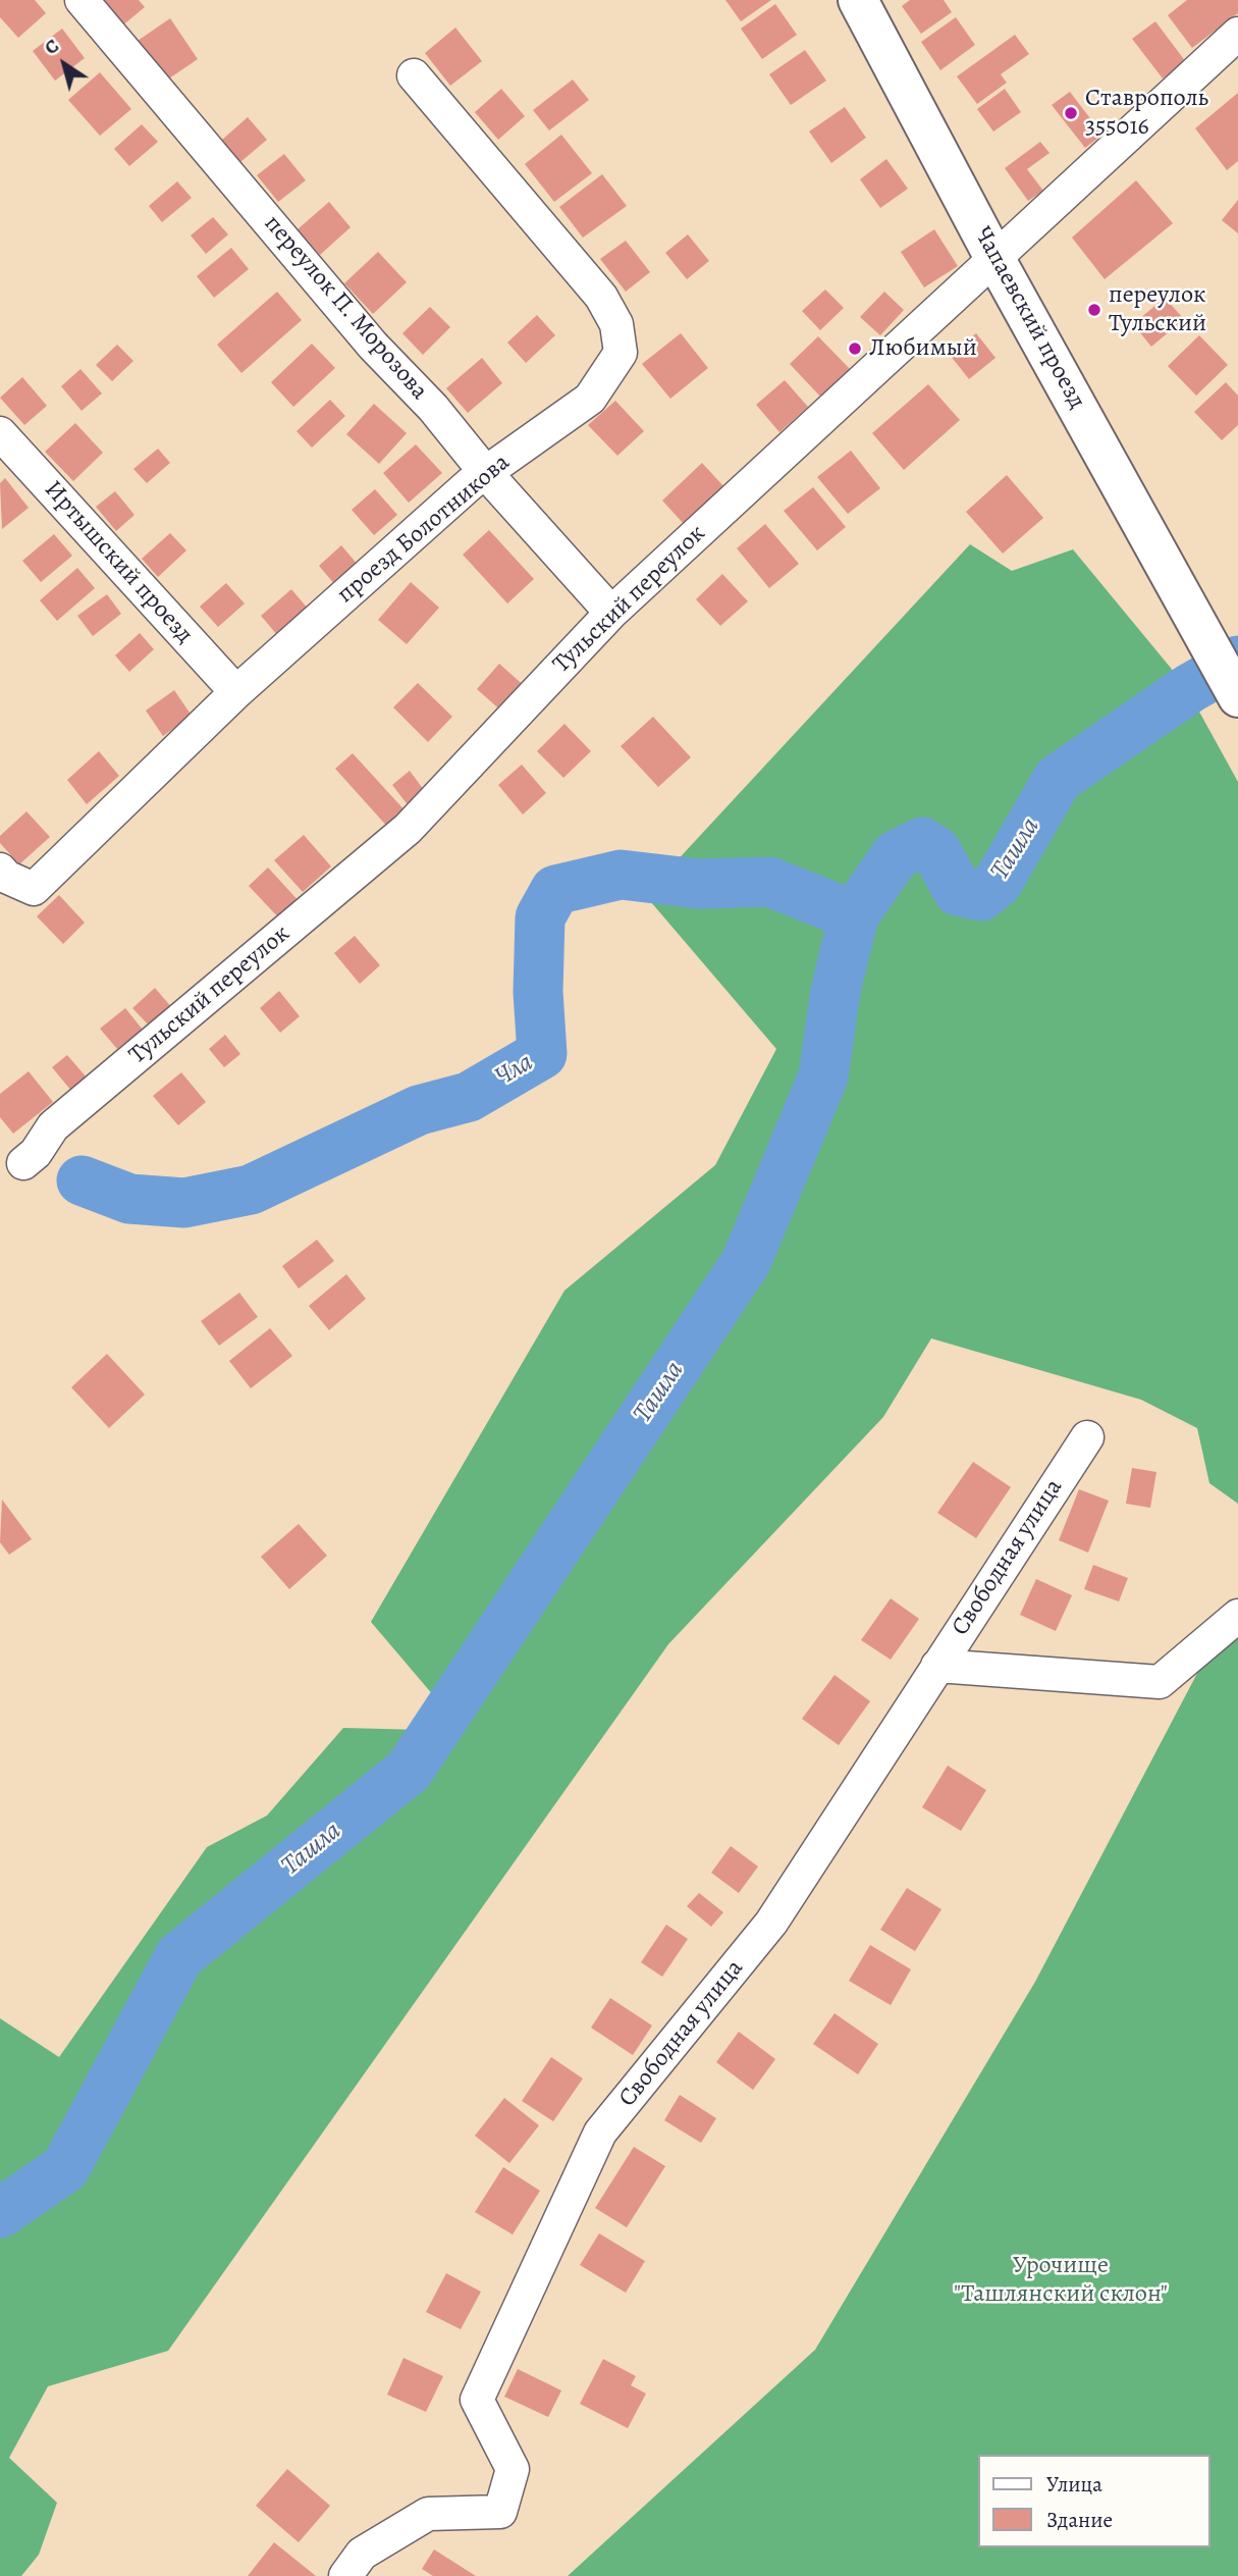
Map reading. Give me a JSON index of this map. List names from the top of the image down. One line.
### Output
{"streets":{"main road":["Чапаевский проезд"],"street":["переулок П. Морозова","проезд Болотникова","Иртышский проезд","Тульский переулок","Свободная улица"]},"crossings":[["переулок П. Морозова","проезд Болотникова"],["переулок П. Морозова","Тульский переулок"],["Чапаевский проезд","Тульский переулок"],["проезд Болотникова","Иртышский проезд"]],"water":["Ташла","Чла"],"parks":["Урочище \"Ташлянский склон\""],"places":["Ставрополь 355016","переулок Тульский","Любимый"],"legend":["Улица","Здание"],"north":"top left"}
